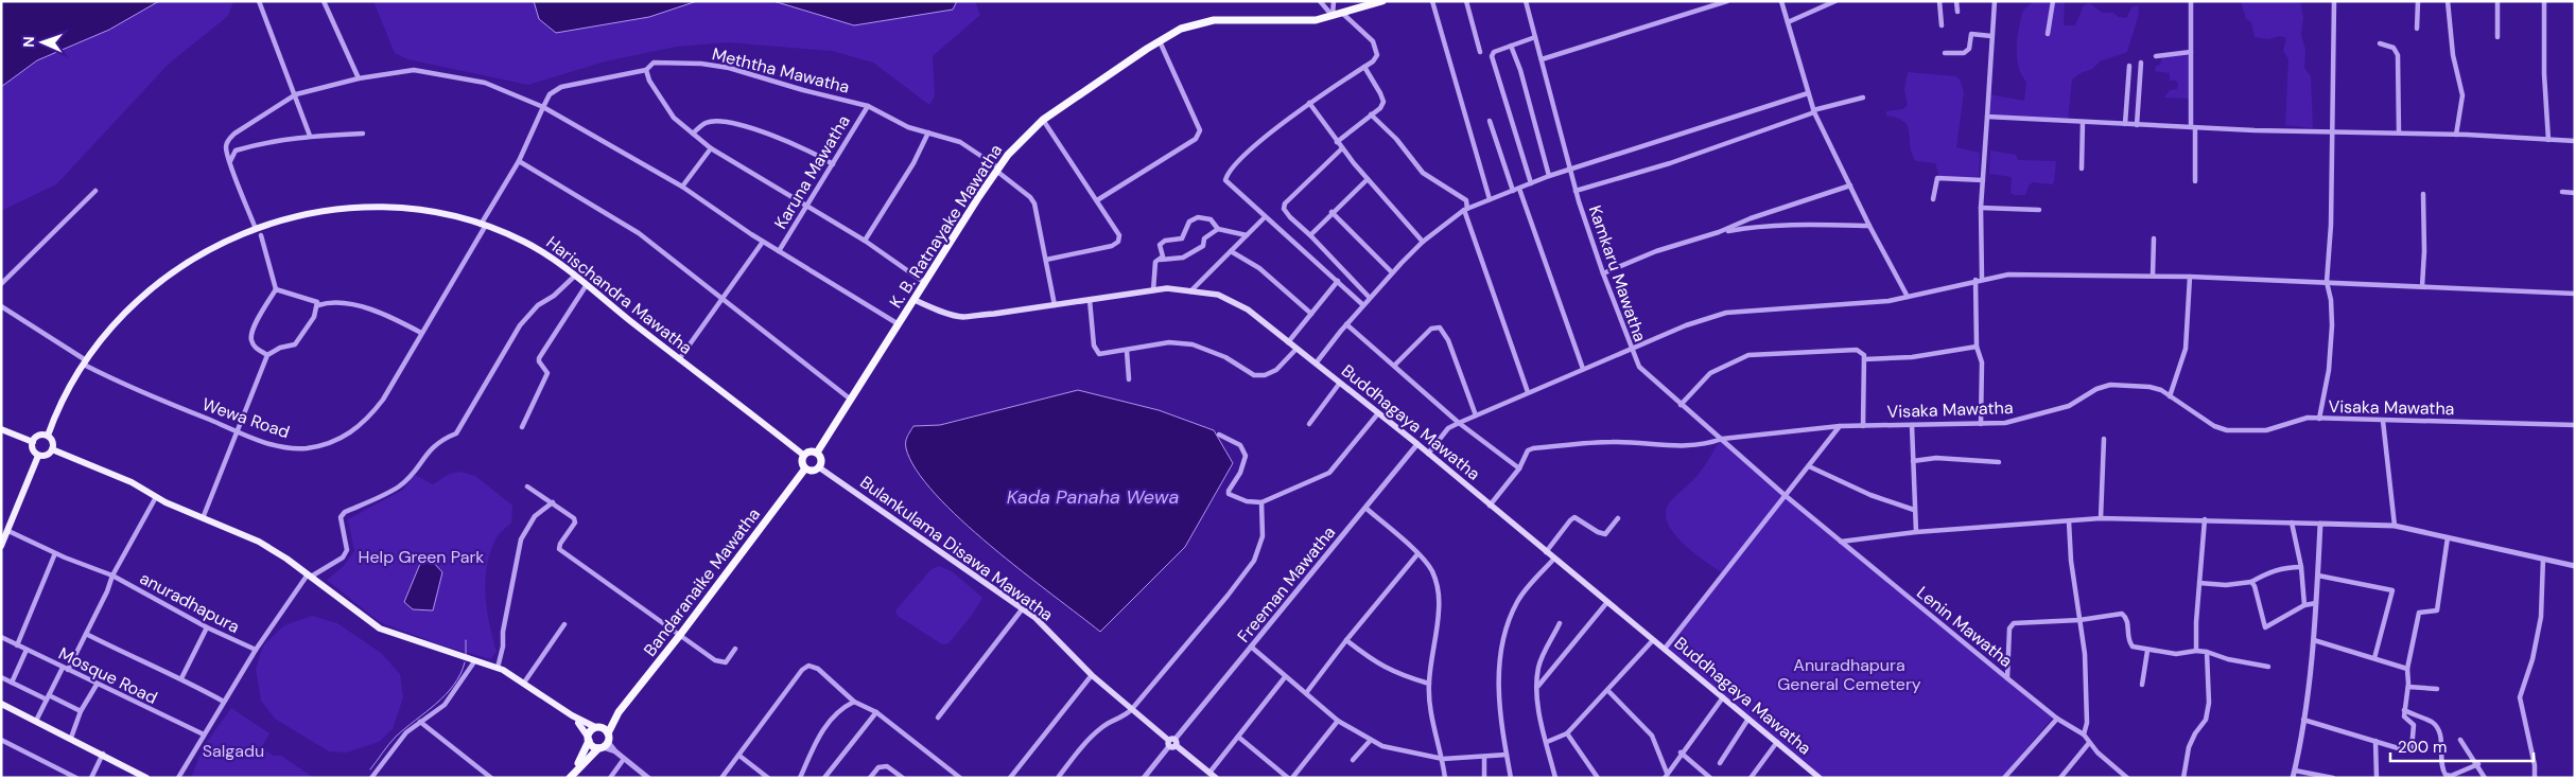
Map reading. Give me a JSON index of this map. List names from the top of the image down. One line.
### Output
{"streets":{"highway":["K. B. Ratnayake Mawatha","Bandaranaike Mawatha"],"main road":["Harischandra Mawatha","Buddhagaya Mawatha","Bulankulama Disawa Mawatha"],"street":["Meththa Mawatha","Karuna Mawatha","Kamkaru Mawatha","Visaka Mawatha","Wewa Road","Freeman Mawatha","anuradhapura","Lenin Mawatha","Mosque Road"]},"crossings":[["Meththa Mawatha","Karuna Mawatha"],["Meththa Mawatha","K. B. Ratnayake Mawatha"],["Meththa Mawatha","Wewa Road"],["Meththa Mawatha","Buddhagaya Mawatha"],["K. B. Ratnayake Mawatha","Harischandra Mawatha"],["K. B. Ratnayake Mawatha","Buddhagaya Mawatha"],["K. B. Ratnayake Mawatha","Bulankulama Disawa Mawatha"],["K. B. Ratnayake Mawatha","Bandaranaike Mawatha"],["Kamkaru Mawatha","Visaka Mawatha"],["Kamkaru Mawatha","Lenin Mawatha"],["Harischandra Mawatha","Wewa Road"],["Harischandra Mawatha","Bulankulama Disawa Mawatha"],["Harischandra Mawatha","Bandaranaike Mawatha"],["Visaka Mawatha","Buddhagaya Mawatha"],["Buddhagaya Mawatha","Freeman Mawatha"],["Bulankulama Disawa Mawatha","Bandaranaike Mawatha"],["Bulankulama Disawa Mawatha","Freeman Mawatha"],["anuradhapura","Mosque Road"]],"water":["Kada Panaha Wewa"],"parks":["Help Green Park","Anuradhapura General Cemetery","Salgadu"],"scale_bar":"200 m","north":"left"}
